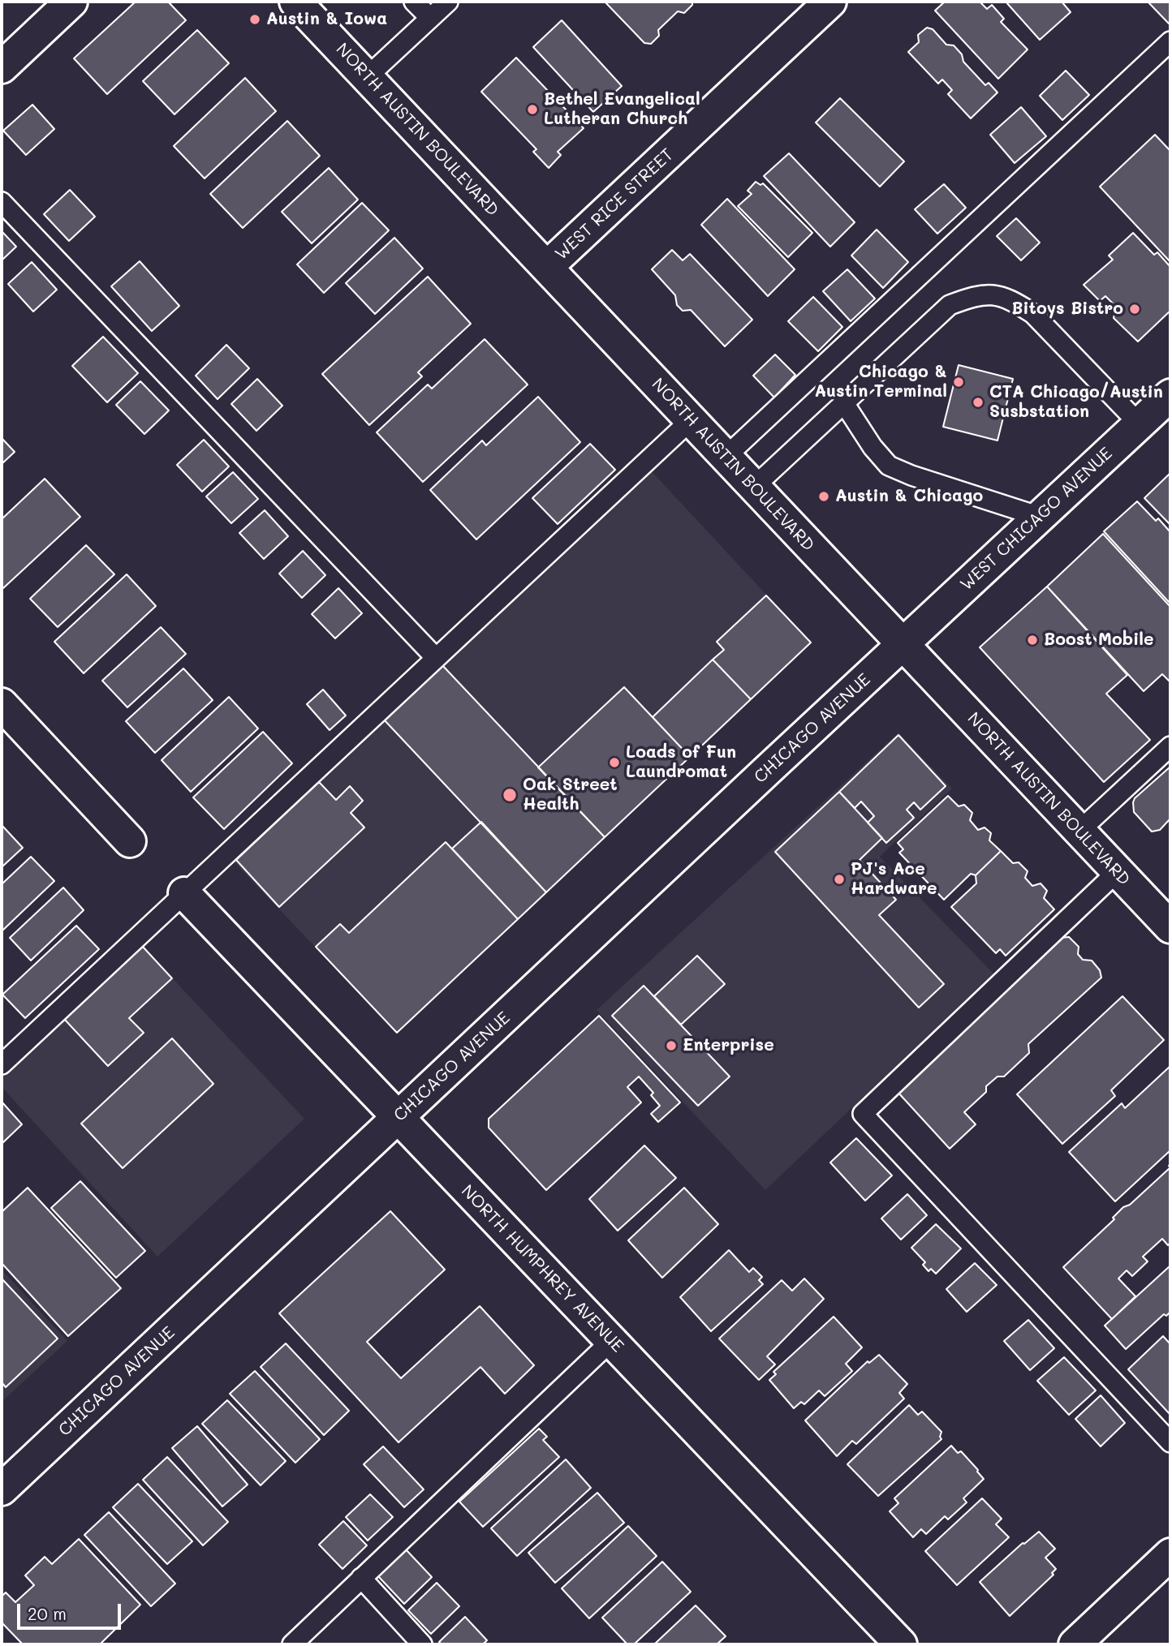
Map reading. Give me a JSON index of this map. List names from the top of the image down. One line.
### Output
{"streets":{"street":["NORTH AUSTIN BOULEVARD","WEST RICE STREET","WEST CHICAGO AVENUE","CHICAGO AVENUE","NORTH HUMPHREY AVENUE"]},"crossings":[["NORTH AUSTIN BOULEVARD","WEST RICE STREET"],["NORTH AUSTIN BOULEVARD","WEST CHICAGO AVENUE"],["NORTH AUSTIN BOULEVARD","CHICAGO AVENUE"],["WEST CHICAGO AVENUE","CHICAGO AVENUE"],["CHICAGO AVENUE","NORTH HUMPHREY AVENUE"]],"places":["Austin & Iowa","Bethel Evangelical Lutheran Church","Bitoys Bistro","Chicago & Austin Terminal","CTA Chicago/Austin Susbstation","Austin & Chicago","Boost Mobile","Loads of Fun Laundromat","Oak Street Health","PJ's Ace Hardware","Enterprise"],"scale_bar":"20 m"}
